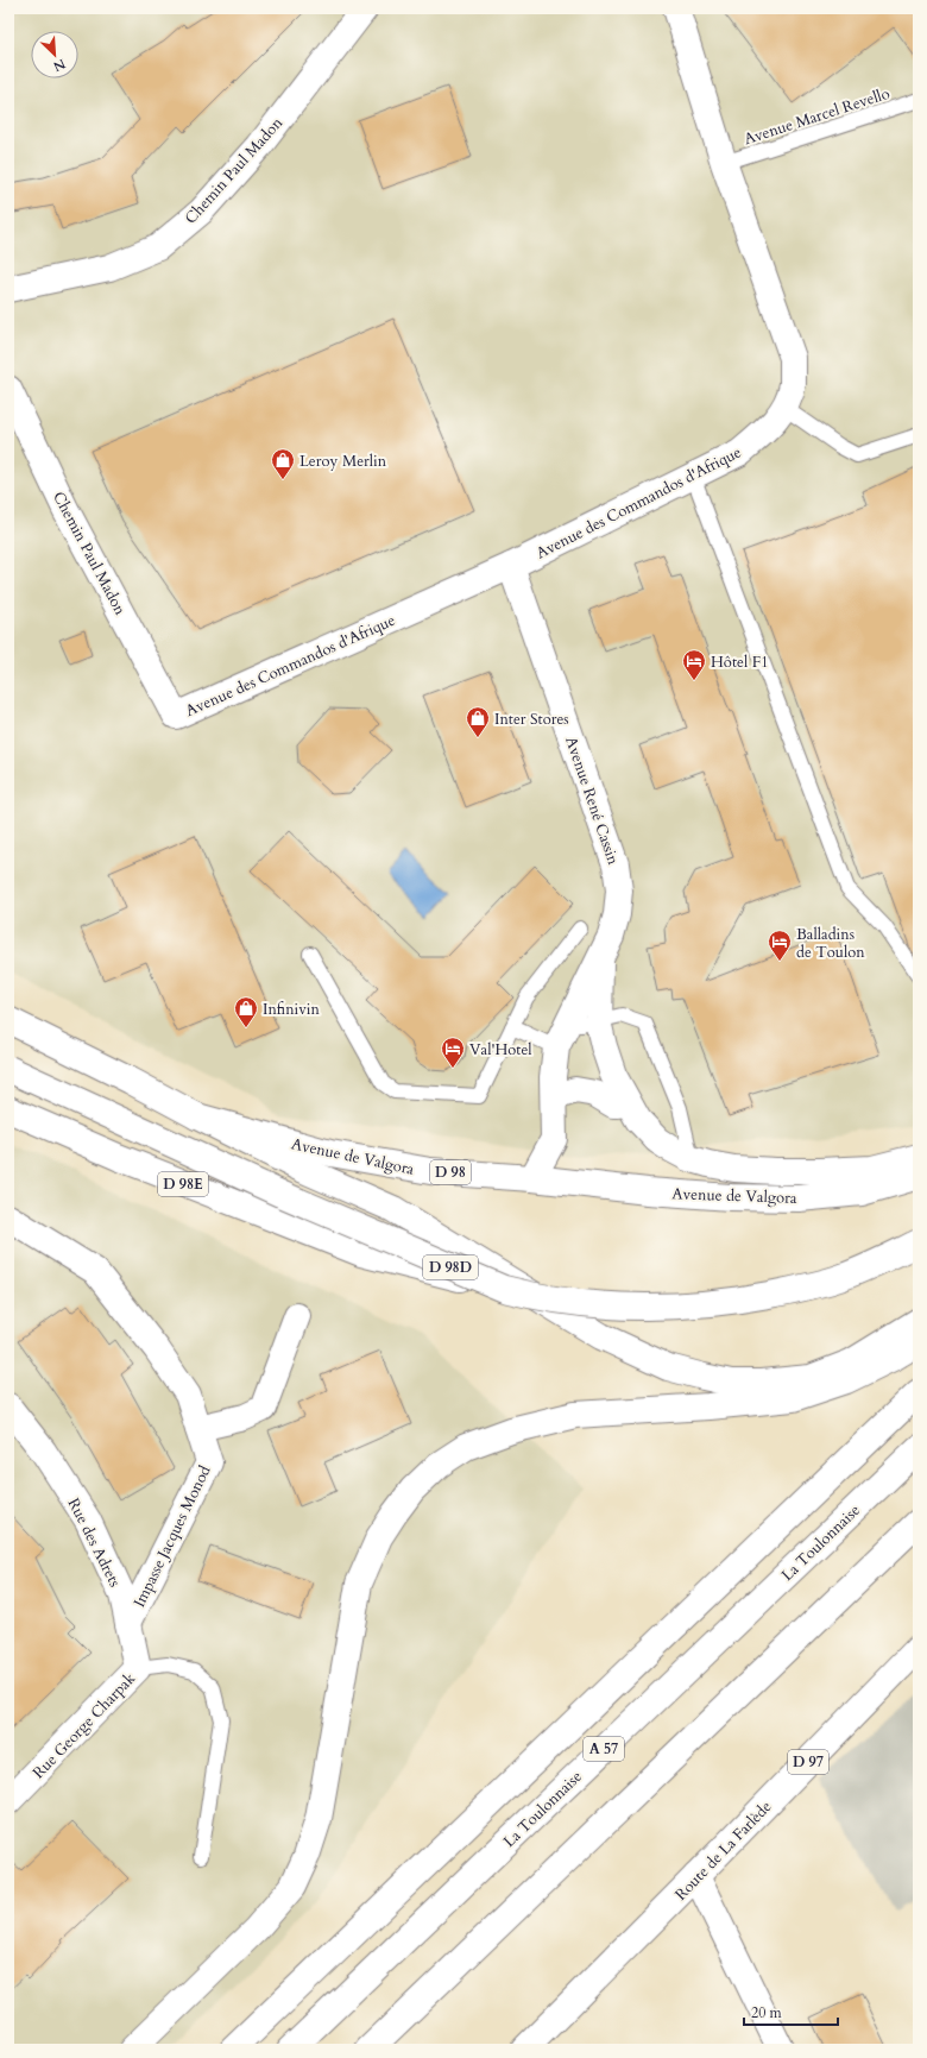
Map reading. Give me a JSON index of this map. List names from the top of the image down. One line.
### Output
{"streets":{"main road":["Chemin Paul Madon","Avenue des Commandos d'Afrique","Avenue René Cassin","Avenue de Valgora","D 98","D 98E","D 98D","Impasse Jacques Monod","Rue des Adrets","La Toulonnaise","Rue George Charpak","A 57","D 97","Route de La Farlède"],"lane":["Avenue Marcel Revello"]},"crossings":[["Avenue Marcel Revello","Avenue des Commandos d'Afrique"],["Chemin Paul Madon","Avenue des Commandos d'Afrique"],["Avenue des Commandos d'Afrique","Avenue René Cassin"],["Avenue René Cassin","Avenue de Valgora"],["D 98E","D 98D"],["Impasse Jacques Monod","Rue des Adrets"],["Rue des Adrets","Rue George Charpak"]],"places":{"shop":["Leroy Merlin","Inter Stores","Infinivin"],"hotel":["Hôtel F1","Balladins de Toulon","Val'Hotel"]},"scale_bar":"20 m","north":"bottom right"}
